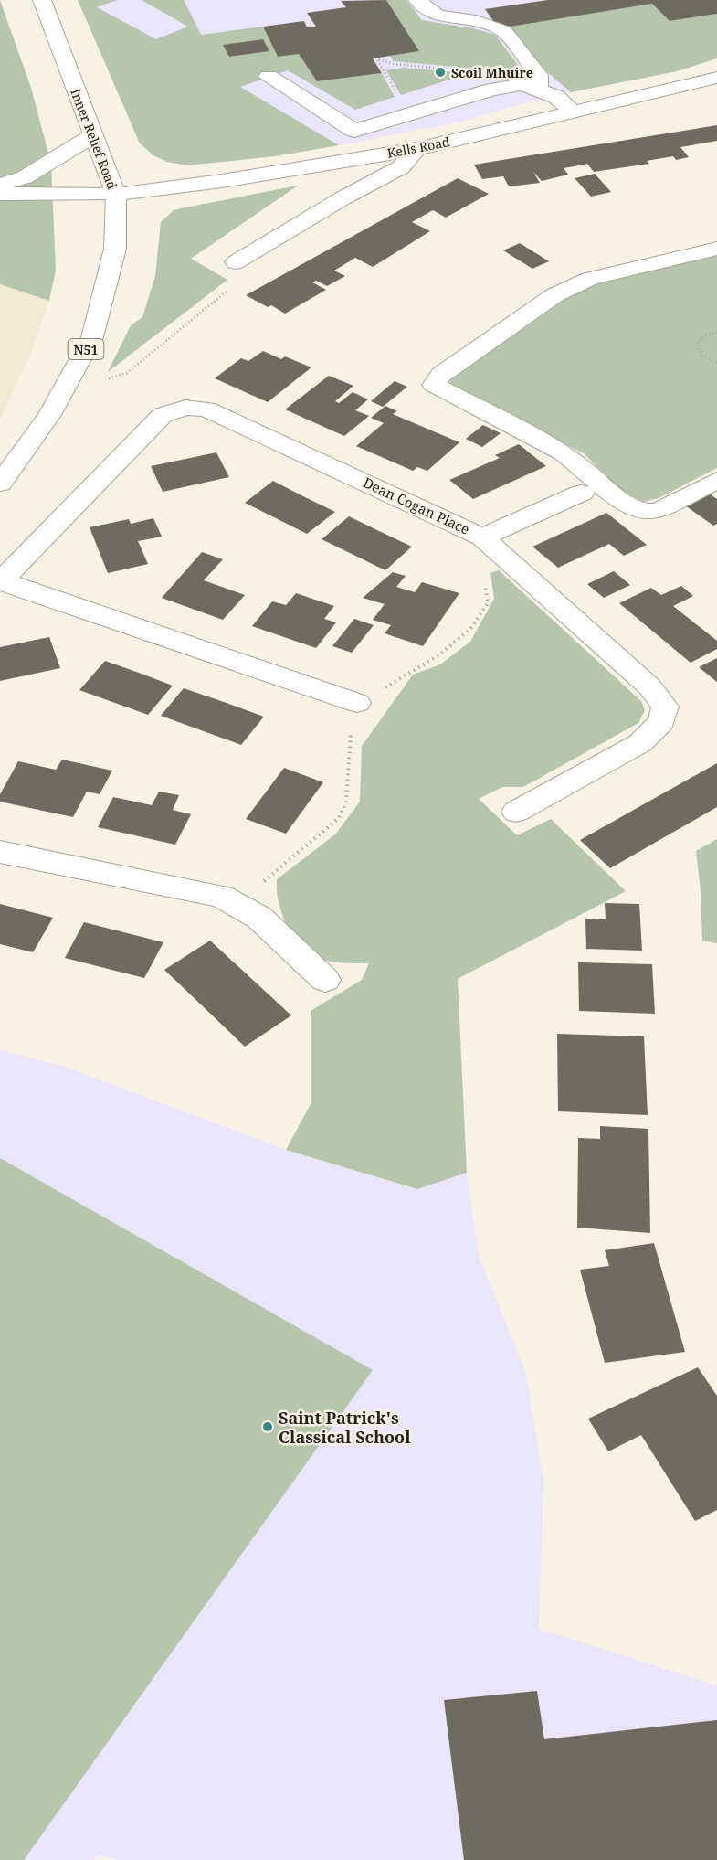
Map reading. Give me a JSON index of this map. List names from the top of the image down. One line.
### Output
{"streets":{"street":["Inner Relief Road","Kells Road","N51","Dean Cogan Place"]},"crossings":[["Inner Relief Road","Kells Road"]],"places":["Scoil Mhuire","Saint Patrick's Classical School"]}
